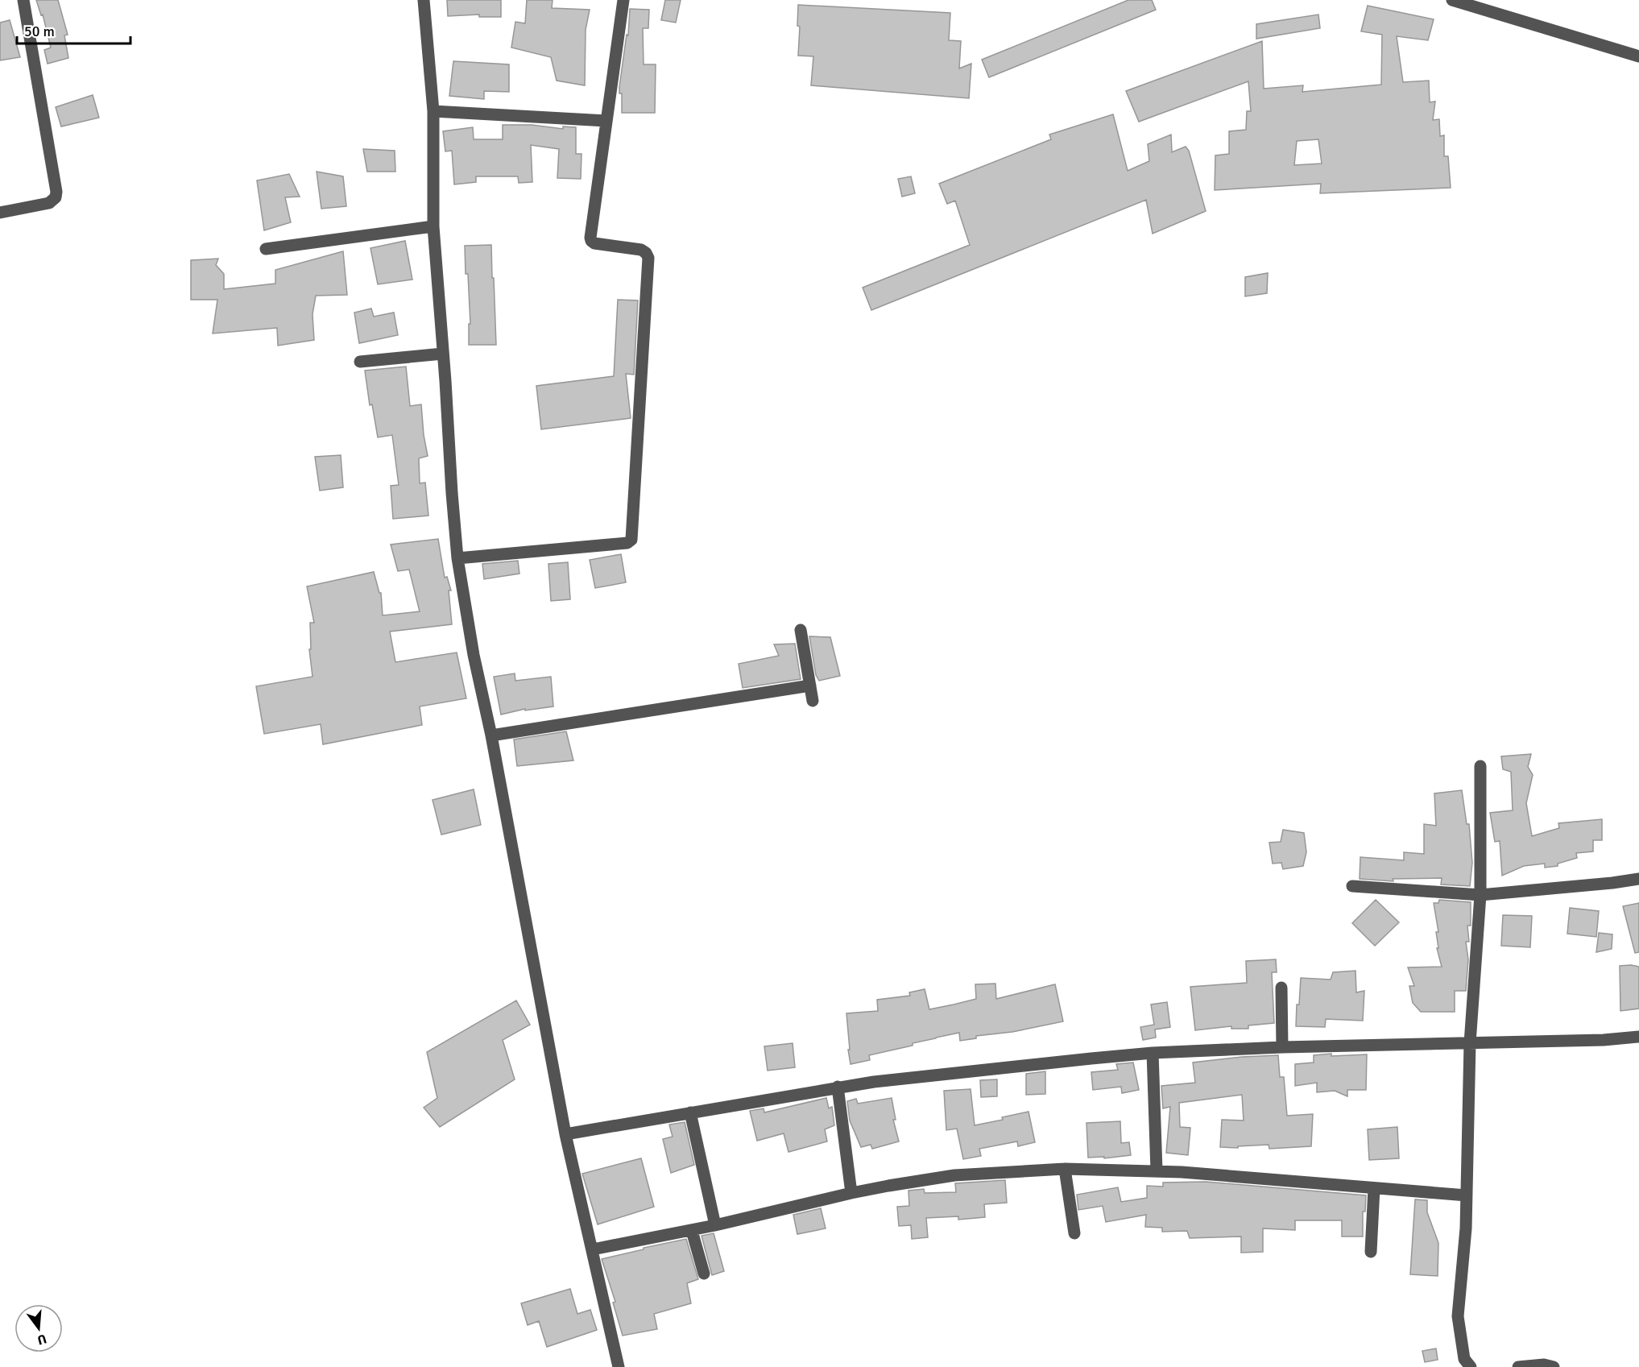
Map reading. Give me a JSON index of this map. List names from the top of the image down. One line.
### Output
{"scale_bar":"50 m","north":"bottom"}
